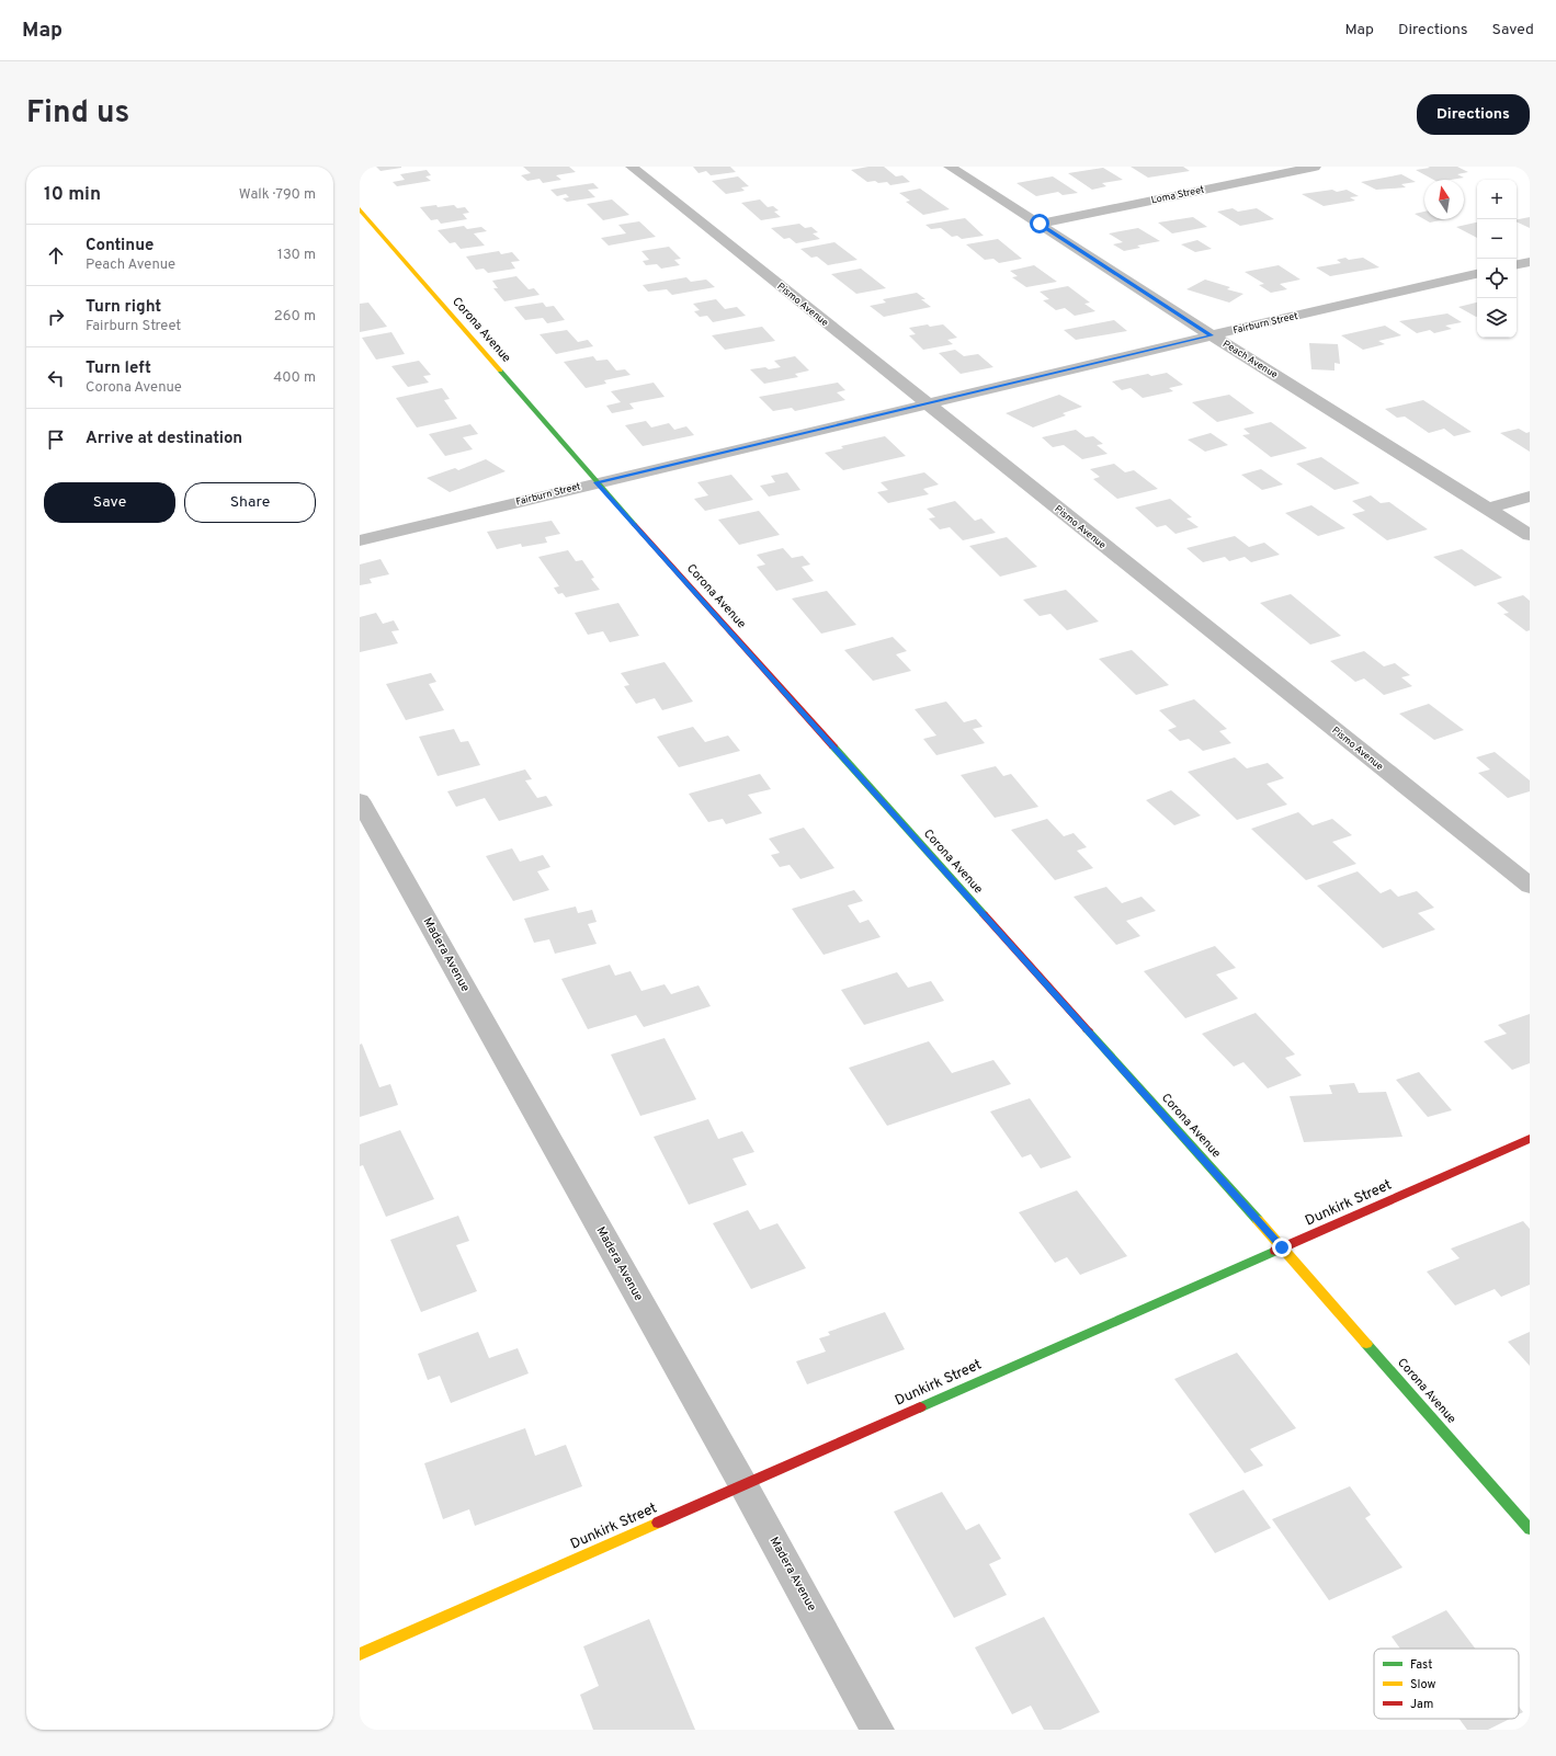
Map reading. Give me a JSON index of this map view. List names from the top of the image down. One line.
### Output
{"streets":{"street":["Loma Street","Pismo Avenue","Fairburn Street","Corona Avenue","Peach Avenue","Madera Avenue","Dunkirk Street"]},"crossings":[["Loma Street","Peach Avenue"],["Pismo Avenue","Fairburn Street"],["Fairburn Street","Corona Avenue"],["Fairburn Street","Peach Avenue"],["Corona Avenue","Dunkirk Street"],["Madera Avenue","Dunkirk Street"]],"legend":["Fast","Slow","Jam"],"north":"top","page":{"header":"Map","nav":["Map","Directions","Saved"],"title":"Find us","buttons":["Directions",["Save","Share"]],"heading":["10 min","Walk · 790 m"],"map_buttons":["+","−"],"list":[["Continue","Peach Avenue","130 m"],["Turn right","Fairburn Street","260 m"],["Turn left","Corona Avenue","400 m"],"Arrive at destination"]}}
